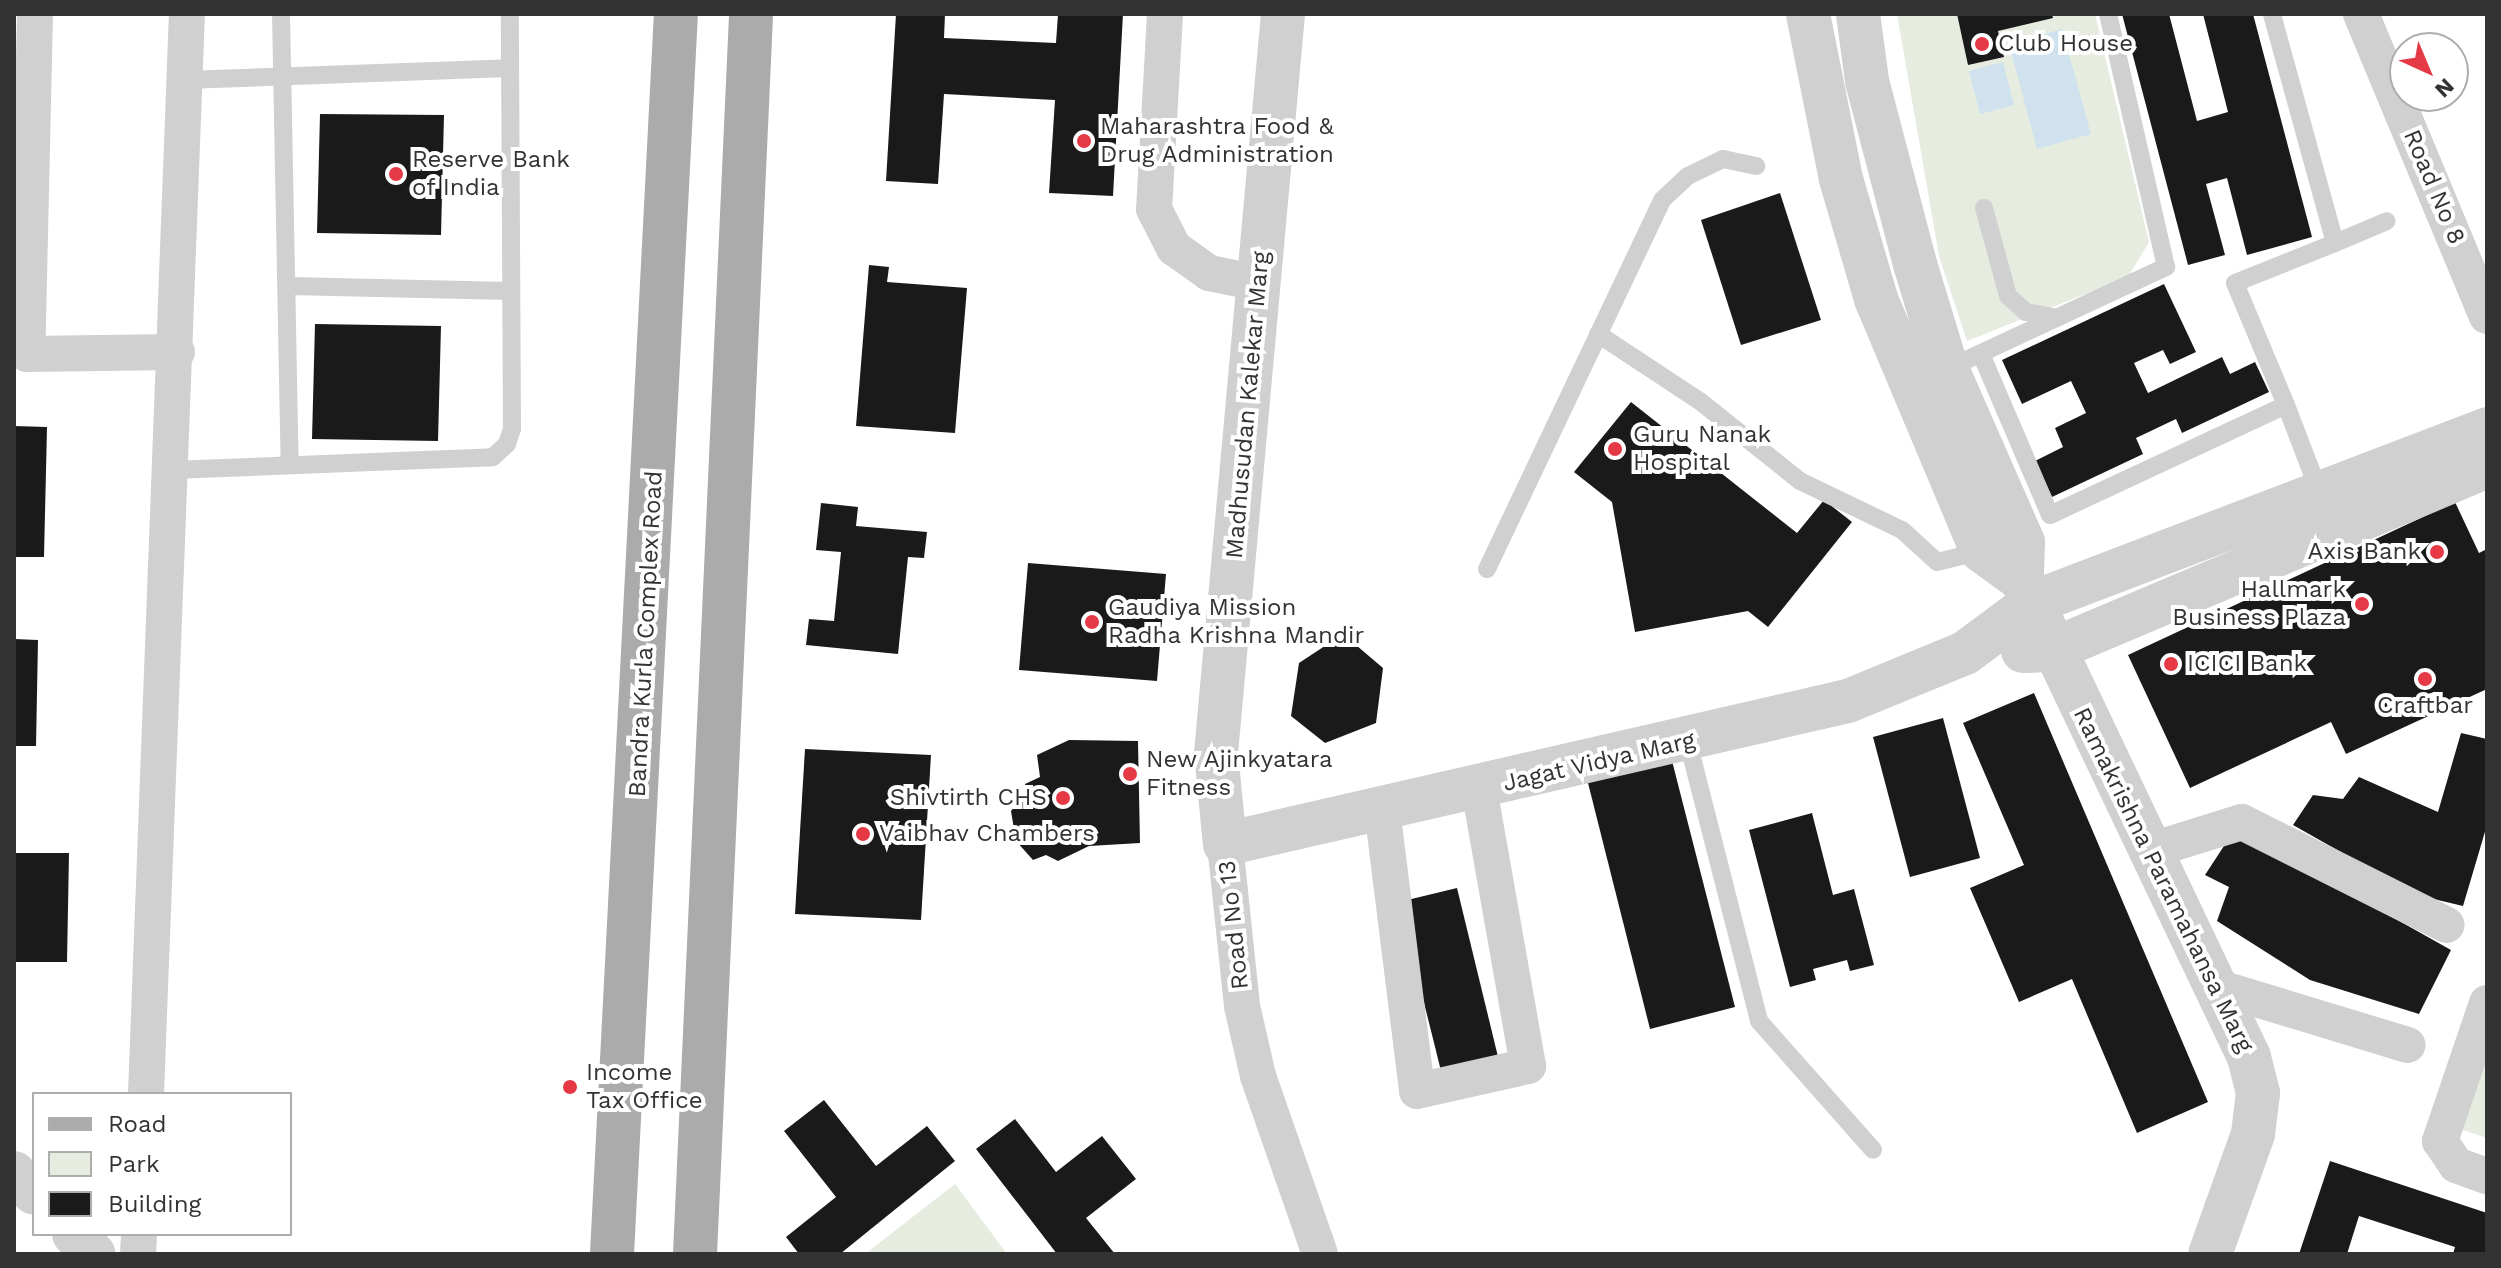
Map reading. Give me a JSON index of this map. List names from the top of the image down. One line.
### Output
{"streets":{"main road":["Bandra Kurla Complex Road"],"street":["Road No 8","Madhusudan Kalekar Marg","Jagat Vidya Marg","Ramakrishna Paramahansa Marg","Road No 13"]},"crossings":[["Madhusudan Kalekar Marg","Jagat Vidya Marg"],["Madhusudan Kalekar Marg","Road No 13"],["Jagat Vidya Marg","Road No 13"]],"places":["Club House","Maharashtra Food & Drug Administration","Reserve Bank of India","Guru Nanak Hospital","Axis Bank","Hallmark Business Plaza","Gaudiya Mission Radha Krishna Mandir","ICICI Bank","Craftbar","New Ajinkyatara Fitness","Shivtirth CHS","Vaibhav Chambers","Income Tax Office"],"legend":["Road","Park","Building"],"north":"bottom right"}
